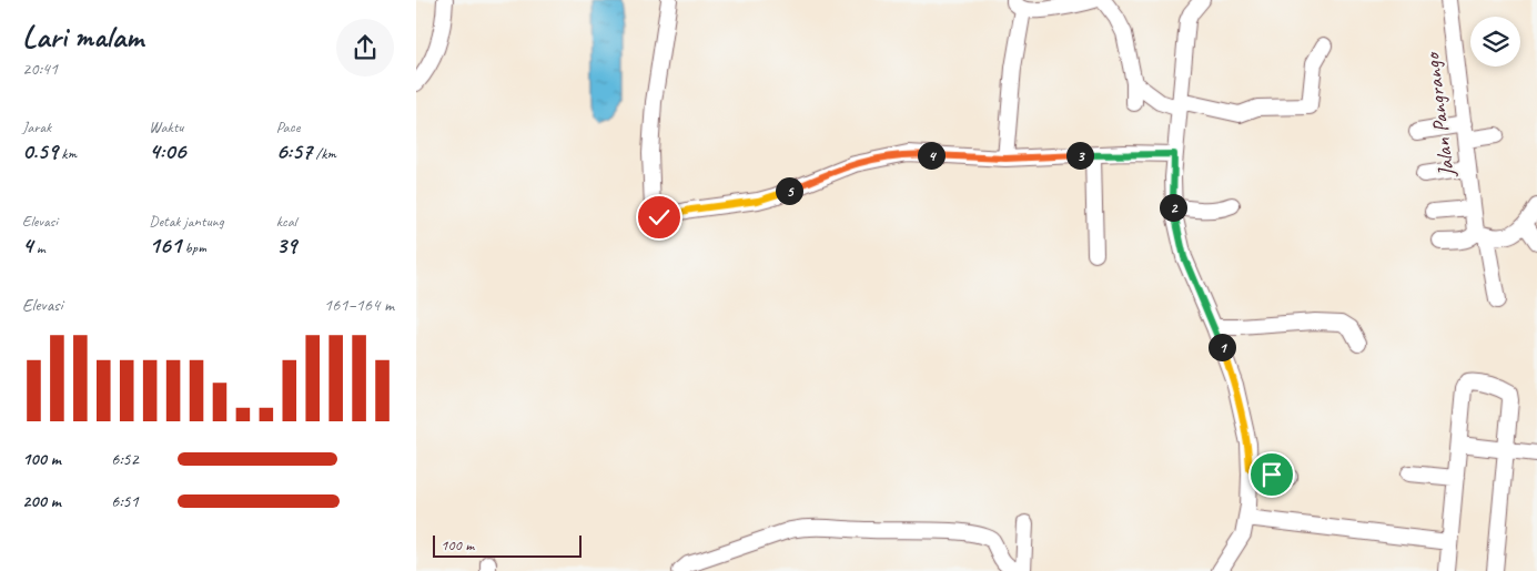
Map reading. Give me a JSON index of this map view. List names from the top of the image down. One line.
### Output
{"streets":{"street":["Jalan Pangrango"]},"scale_bar":"100 m","page":{"heading":["Lari malam","20:41"],"stats":[["Jarak","0.59 km"],["Waktu","4:06"],["Pace","6:57 /km"],["Elevasi","4 m"],["Detak jantung","161 bpm"],["kcal","39"]],"pins":["3","4","5","2","1"],"chart":["Elevasi","161–164 m"],"list":[{"name":"100 m","note":"6:52"},{"name":"200 m","note":"6:51"}],"scale":"100 m"}}
